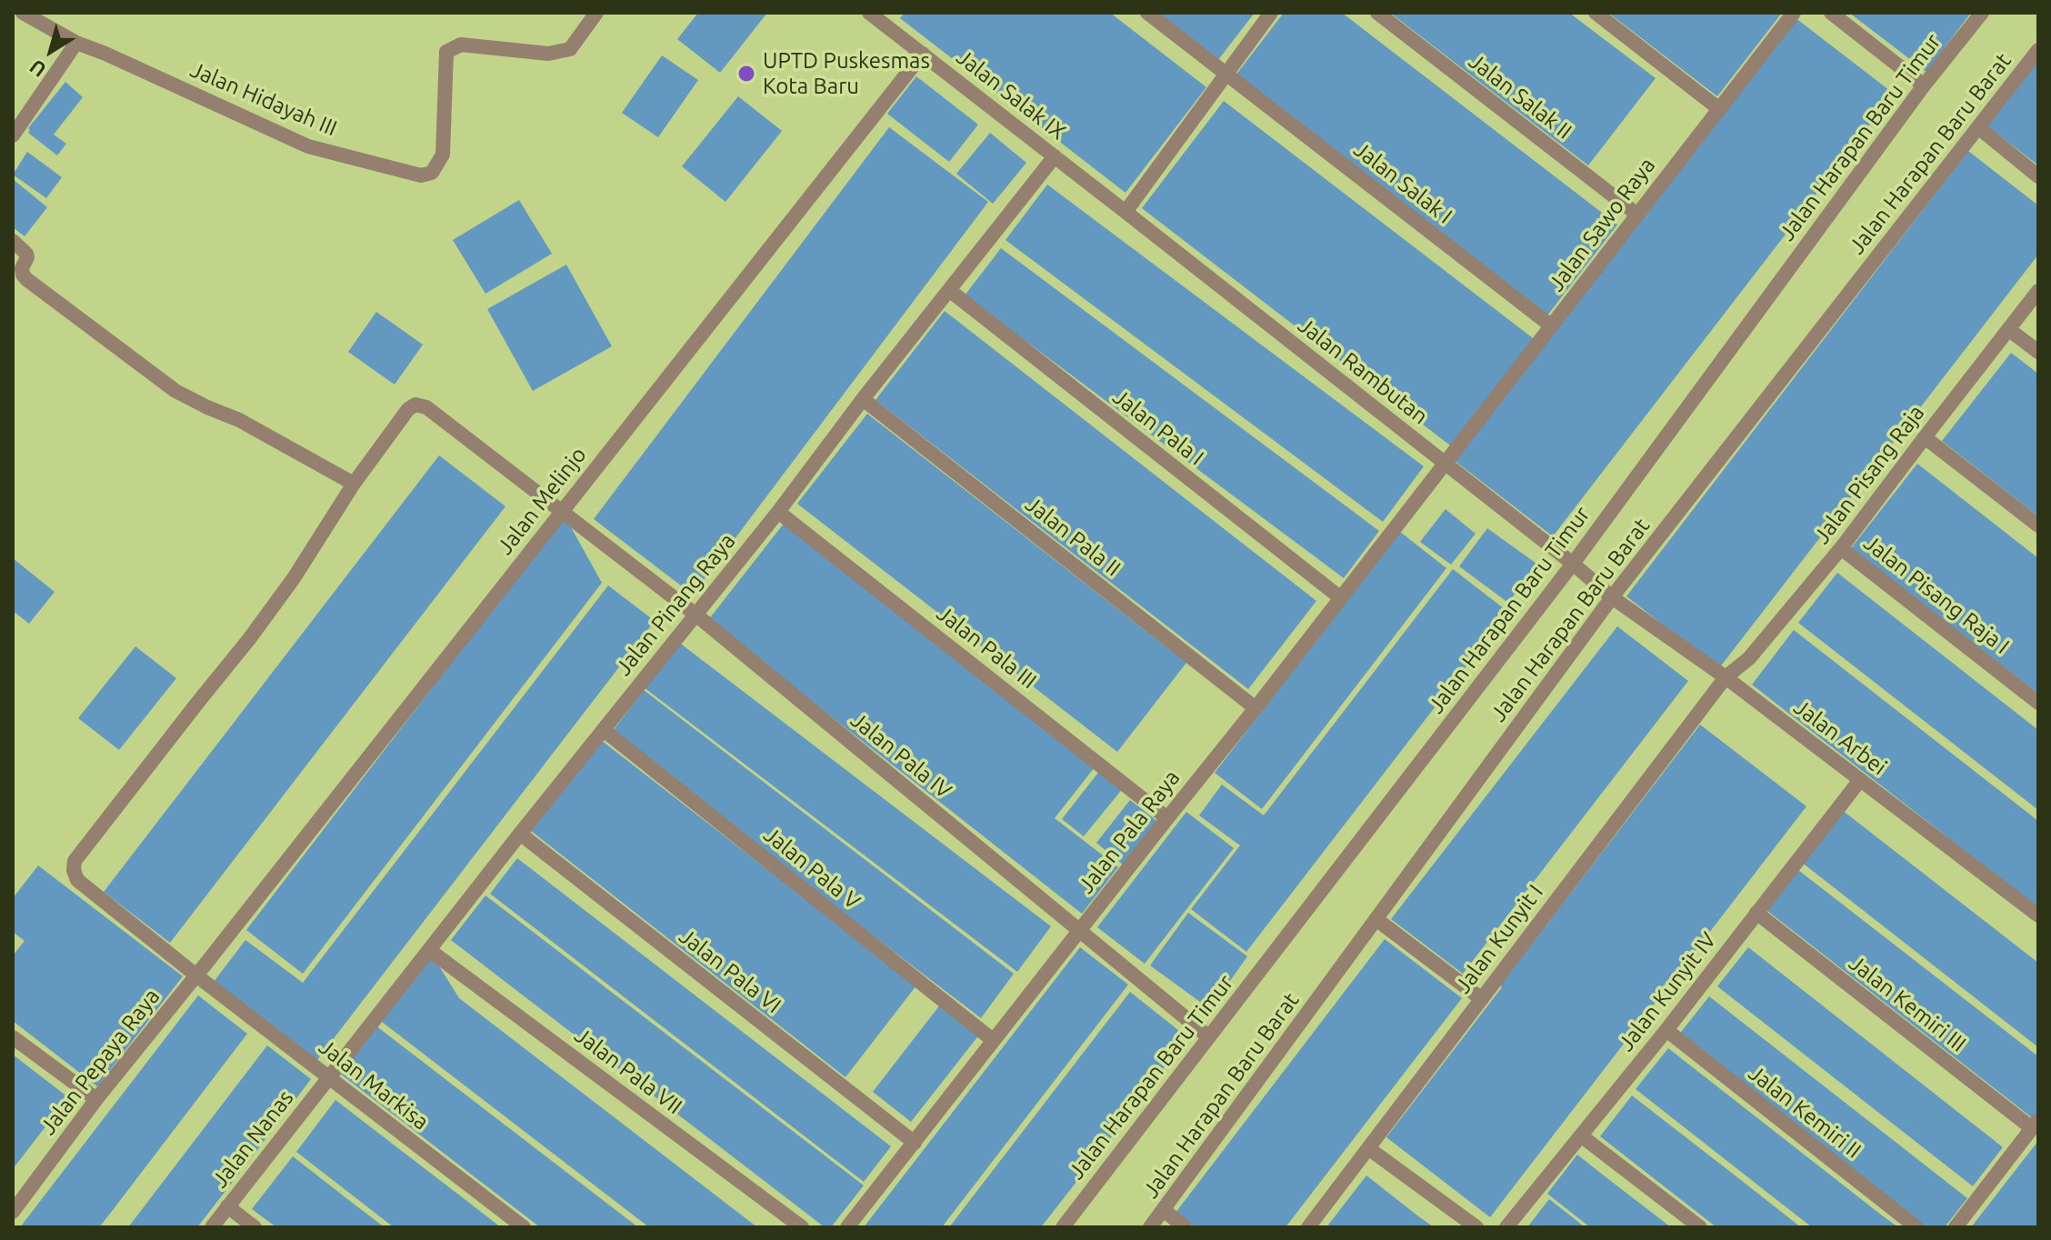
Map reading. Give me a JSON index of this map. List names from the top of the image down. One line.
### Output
{"streets":{"street":["Jalan Salak IX","Jalan Salak II","Jalan Hidayah III","Jalan Harapan Baru Timur","Jalan Harapan Baru Barat","Jalan Salak I","Jalan Sawo Raya","Jalan Rambutan","Jalan Pala I","Jalan Pisang Raja","Jalan Melinjo","Jalan Pala II","Jalan Pisang Raja I","Jalan Pinang Raya","Jalan Pala III","Jalan Arbei","Jalan Pala IV","Jalan Pala Raya","Jalan Pala V","Jalan Kunyit I","Jalan Pala VI","Jalan Kunyit IV","Jalan Kemiri III","Jalan Pepaya Raya","Jalan Pala VII","Jalan Markisa","Jalan Kemiri II","Jalan Nanas"]},"crossings":[["Jalan Salak IX","Jalan Rambutan"],["Jalan Salak IX","Jalan Melinjo"],["Jalan Salak IX","Jalan Pinang Raya"],["Jalan Salak II","Jalan Sawo Raya"],["Jalan Harapan Baru Timur","Jalan Rambutan"],["Jalan Harapan Baru Timur","Jalan Pala IV"],["Jalan Harapan Baru Barat","Jalan Rambutan"],["Jalan Harapan Baru Barat","Jalan Arbei"],["Jalan Salak I","Jalan Sawo Raya"],["Jalan Sawo Raya","Jalan Rambutan"],["Jalan Sawo Raya","Jalan Pala Raya"],["Jalan Rambutan","Jalan Arbei"],["Jalan Rambutan","Jalan Pala Raya"],["Jalan Pala I","Jalan Pinang Raya"],["Jalan Pala I","Jalan Pala Raya"],["Jalan Pisang Raja","Jalan Pisang Raja I"],["Jalan Pisang Raja","Jalan Arbei"],["Jalan Pisang Raja","Jalan Kunyit I"],["Jalan Melinjo","Jalan Pala IV"],["Jalan Melinjo","Jalan Pepaya Raya"],["Jalan Melinjo","Jalan Markisa"],["Jalan Pala II","Jalan Pinang Raya"],["Jalan Pala II","Jalan Pala Raya"],["Jalan Pinang Raya","Jalan Pala III"],["Jalan Pinang Raya","Jalan Pala IV"],["Jalan Pinang Raya","Jalan Pala V"],["Jalan Pinang Raya","Jalan Pala VI"],["Jalan Pinang Raya","Jalan Pala VII"],["Jalan Pinang Raya","Jalan Markisa"],["Jalan Pinang Raya","Jalan Nanas"],["Jalan Pala III","Jalan Pala Raya"],["Jalan Arbei","Jalan Kunyit I"],["Jalan Arbei","Jalan Kunyit IV"],["Jalan Pala IV","Jalan Pala Raya"],["Jalan Pala IV","Jalan Markisa"],["Jalan Pala Raya","Jalan Pala V"],["Jalan Pala Raya","Jalan Pala VI"],["Jalan Kunyit IV","Jalan Kemiri III"],["Jalan Kunyit IV","Jalan Kemiri II"],["Jalan Pepaya Raya","Jalan Markisa"],["Jalan Markisa","Jalan Nanas"]],"places":["UPTD Puskesmas Kota Baru"],"north":"bottom left"}
